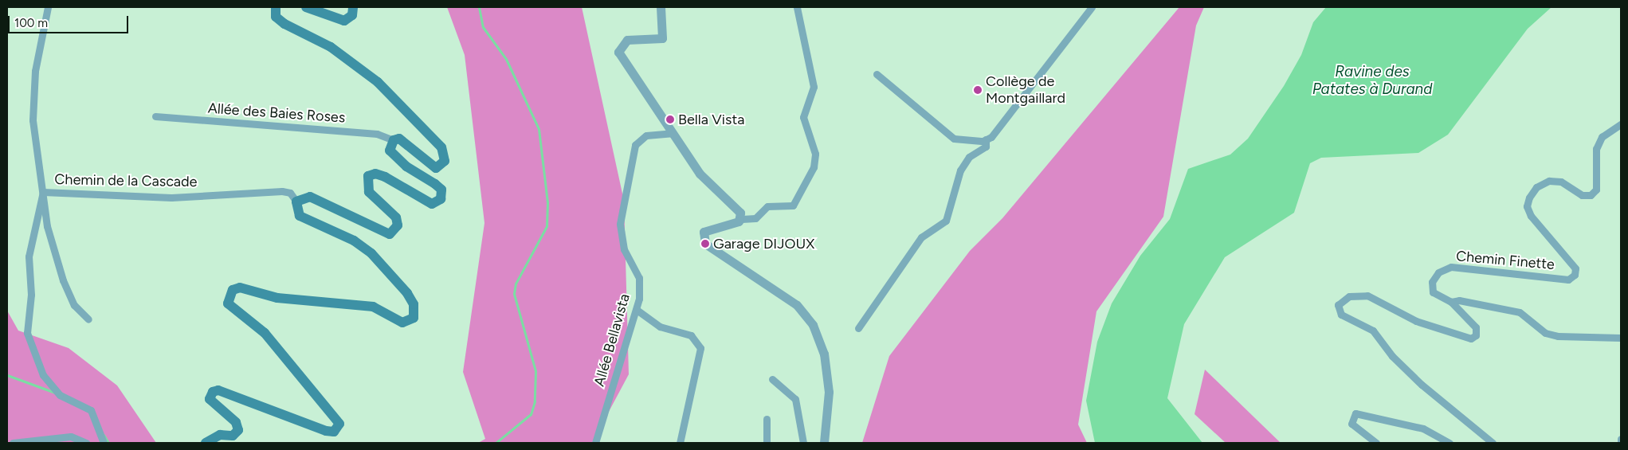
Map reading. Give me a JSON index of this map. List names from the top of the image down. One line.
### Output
{"streets":{"street":["Allée des Baies Roses","Chemin de la Cascade","Chemin Finette","Allée Bellavista"]},"water":["Ravine des Patates à Durand"],"places":["Collège de Montgaillard","Bella Vista","Garage DIJOUX"],"scale_bar":"100 m"}
